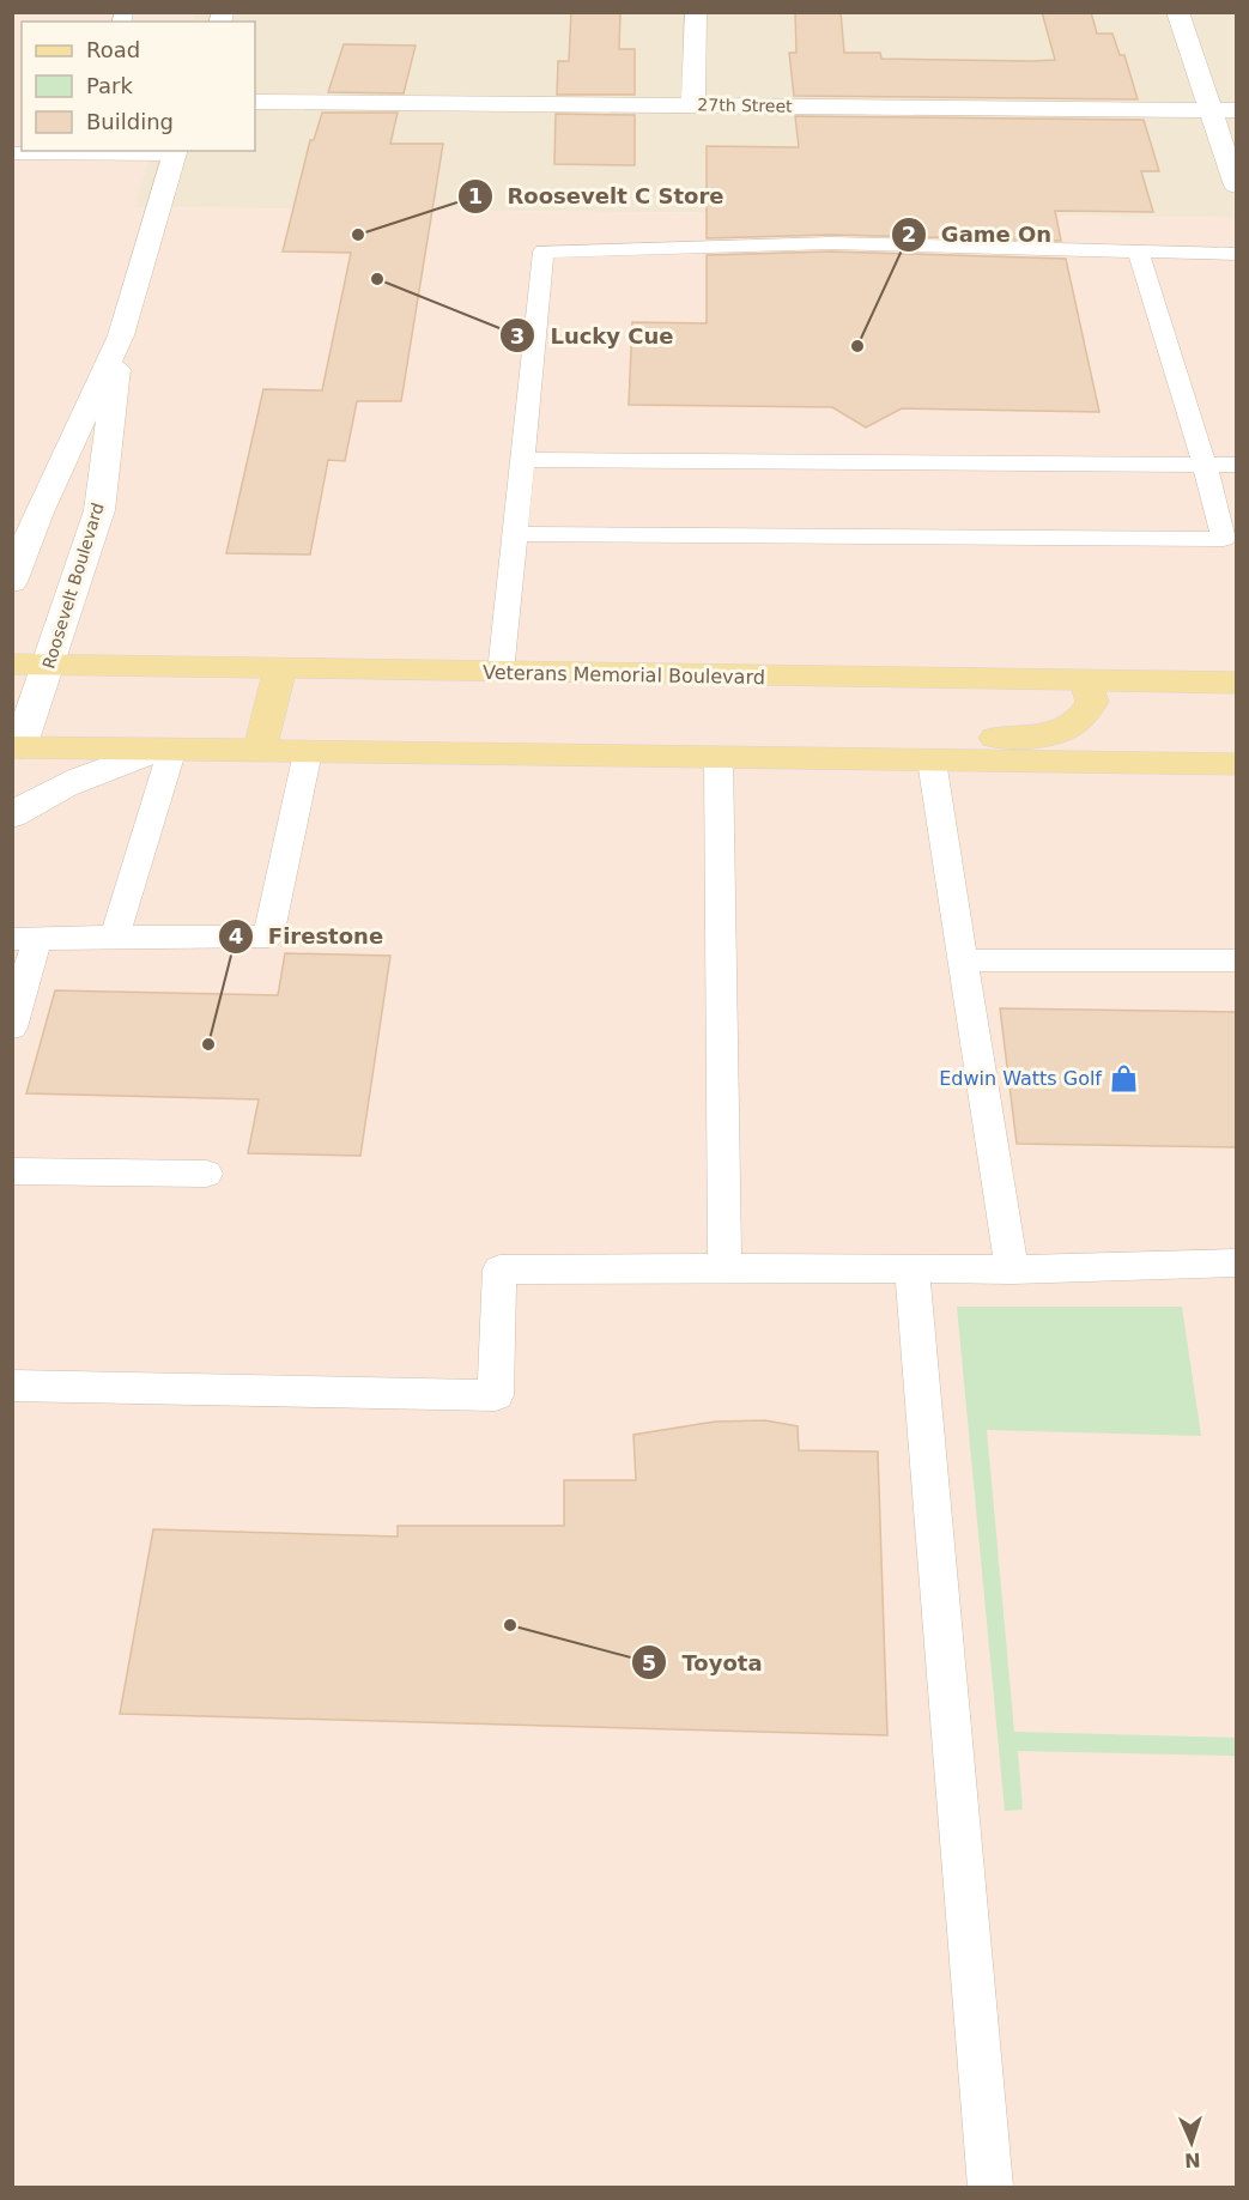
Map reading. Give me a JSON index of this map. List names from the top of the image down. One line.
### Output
{"streets":{"main road":["Veterans Memorial Boulevard"],"street":["27th Street","Roosevelt Boulevard"]},"crossings":[["Roosevelt Boulevard","Veterans Memorial Boulevard"]],"places":{"other":["Roosevelt C Store","Lucky Cue","Game On","Firestone","Toyota"],"shop":["Edwin Watts Golf"]},"legend":["Road","Park","Building"],"north":"bottom"}
